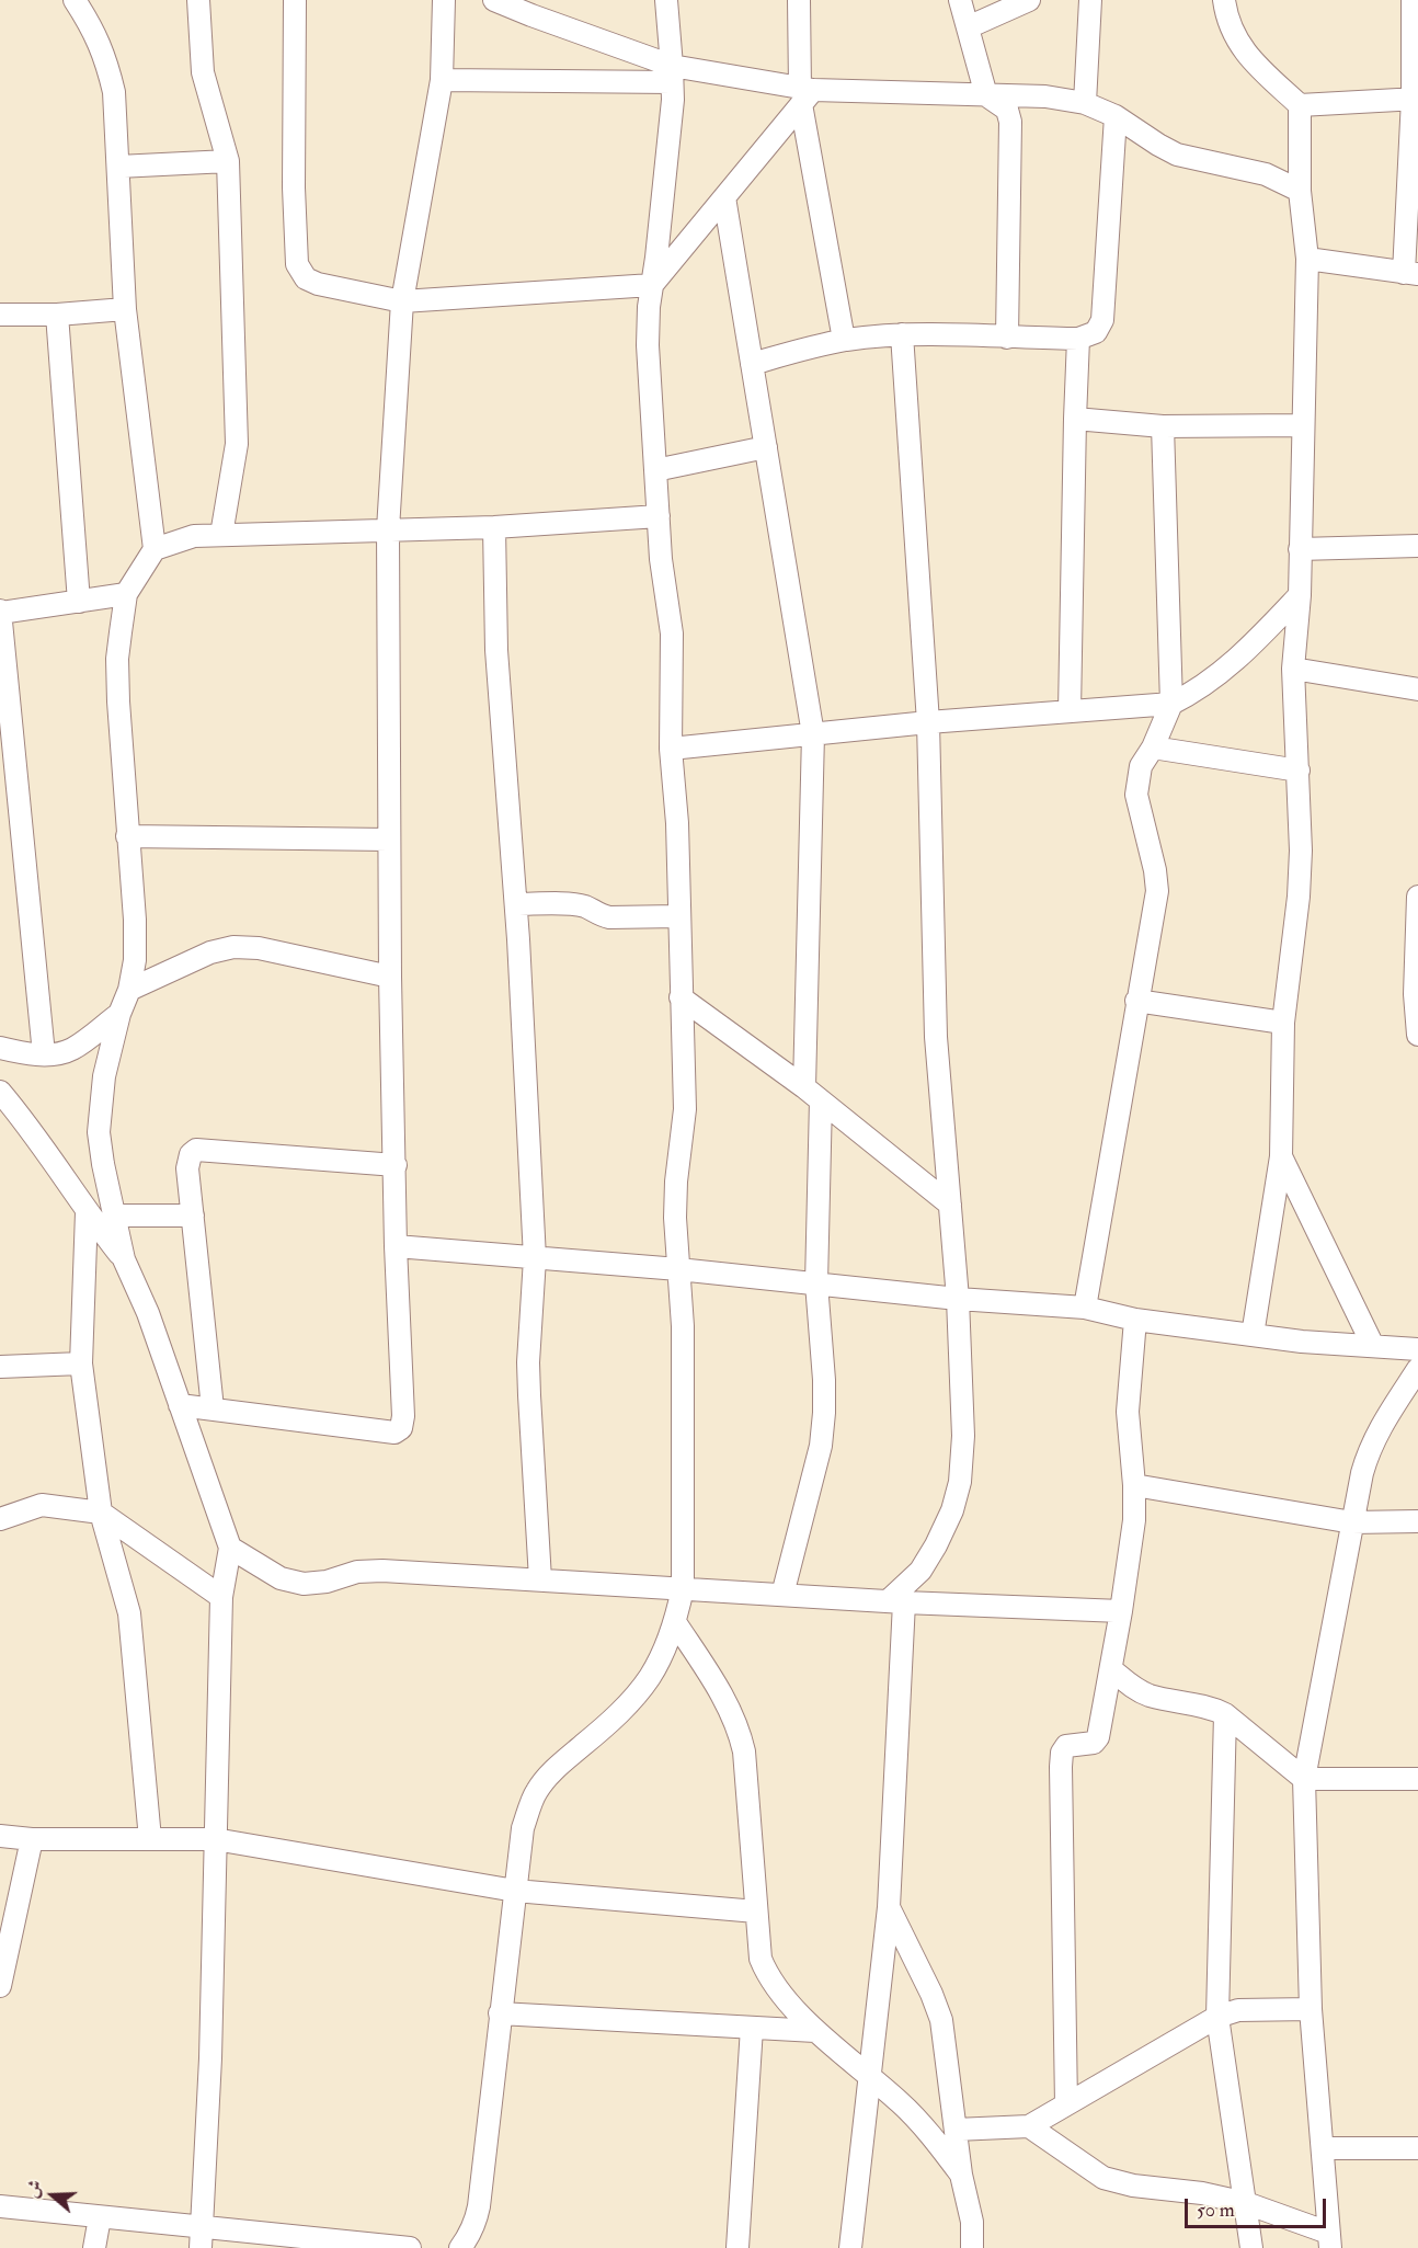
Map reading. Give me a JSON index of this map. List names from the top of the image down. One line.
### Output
{"scale_bar":"50 m","north":"left"}
